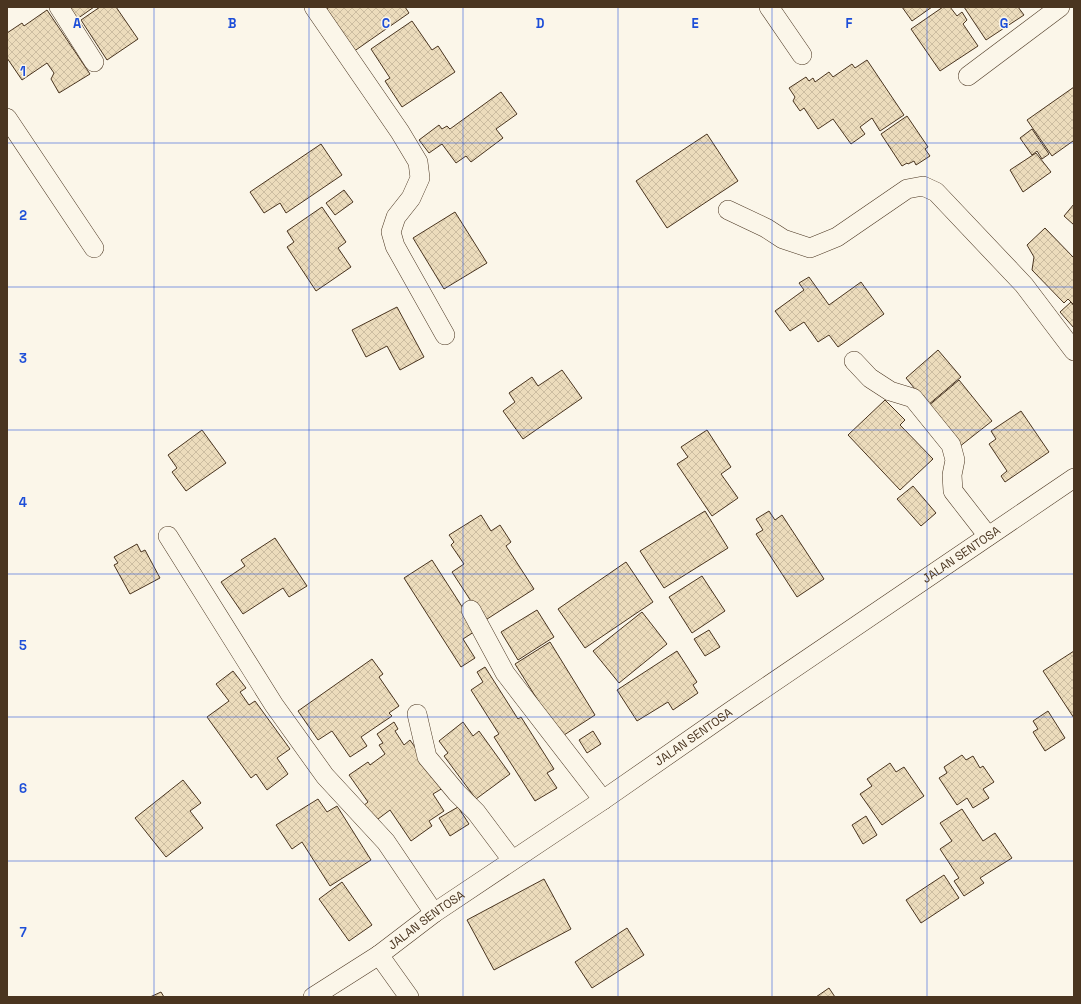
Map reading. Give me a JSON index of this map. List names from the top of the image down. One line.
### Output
{"streets":{"street":["JALAN SENTOSA"]},"grid":{"columns":["A","B","C","D","E","F","G"],"rows":["1","2","3","4","5","6","7"]}}
